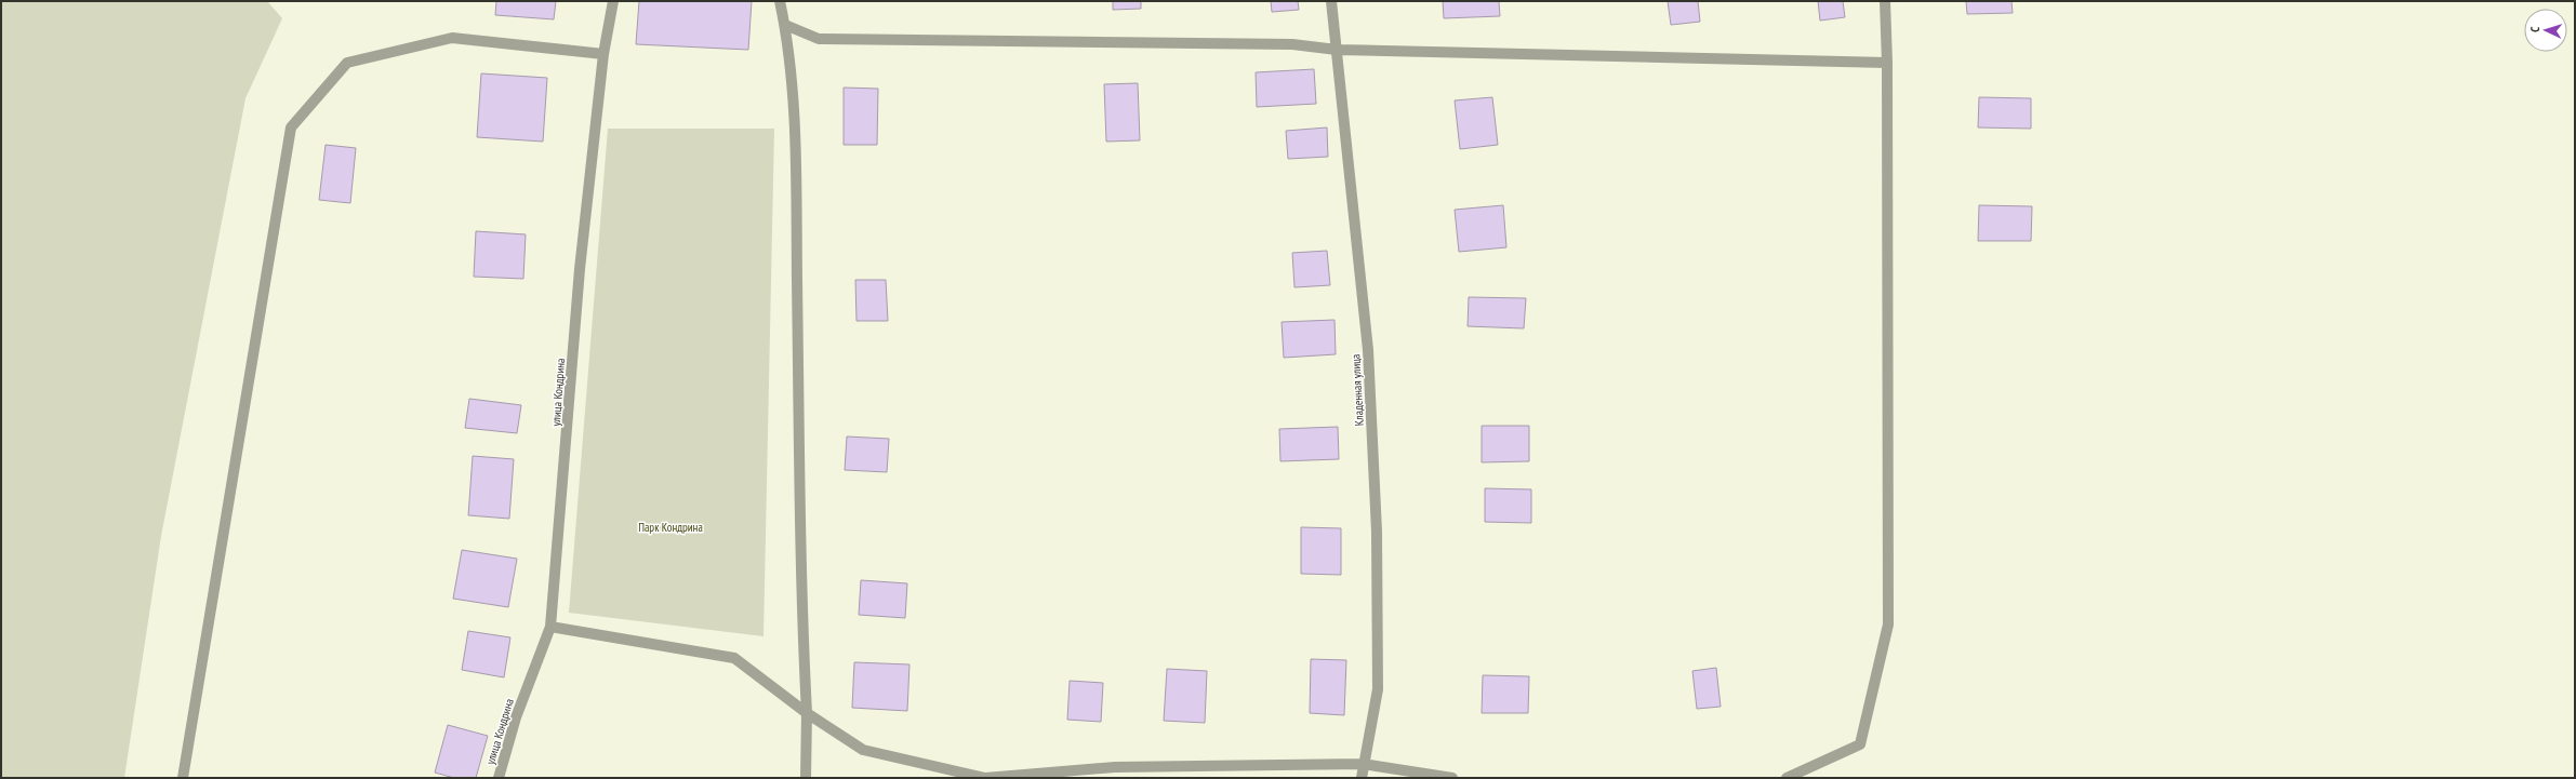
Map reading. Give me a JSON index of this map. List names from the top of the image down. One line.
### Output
{"streets":{"street":["Кладенная улица","улица Кондрина"]},"parks":["Парк Кондрина"],"north":"left"}
